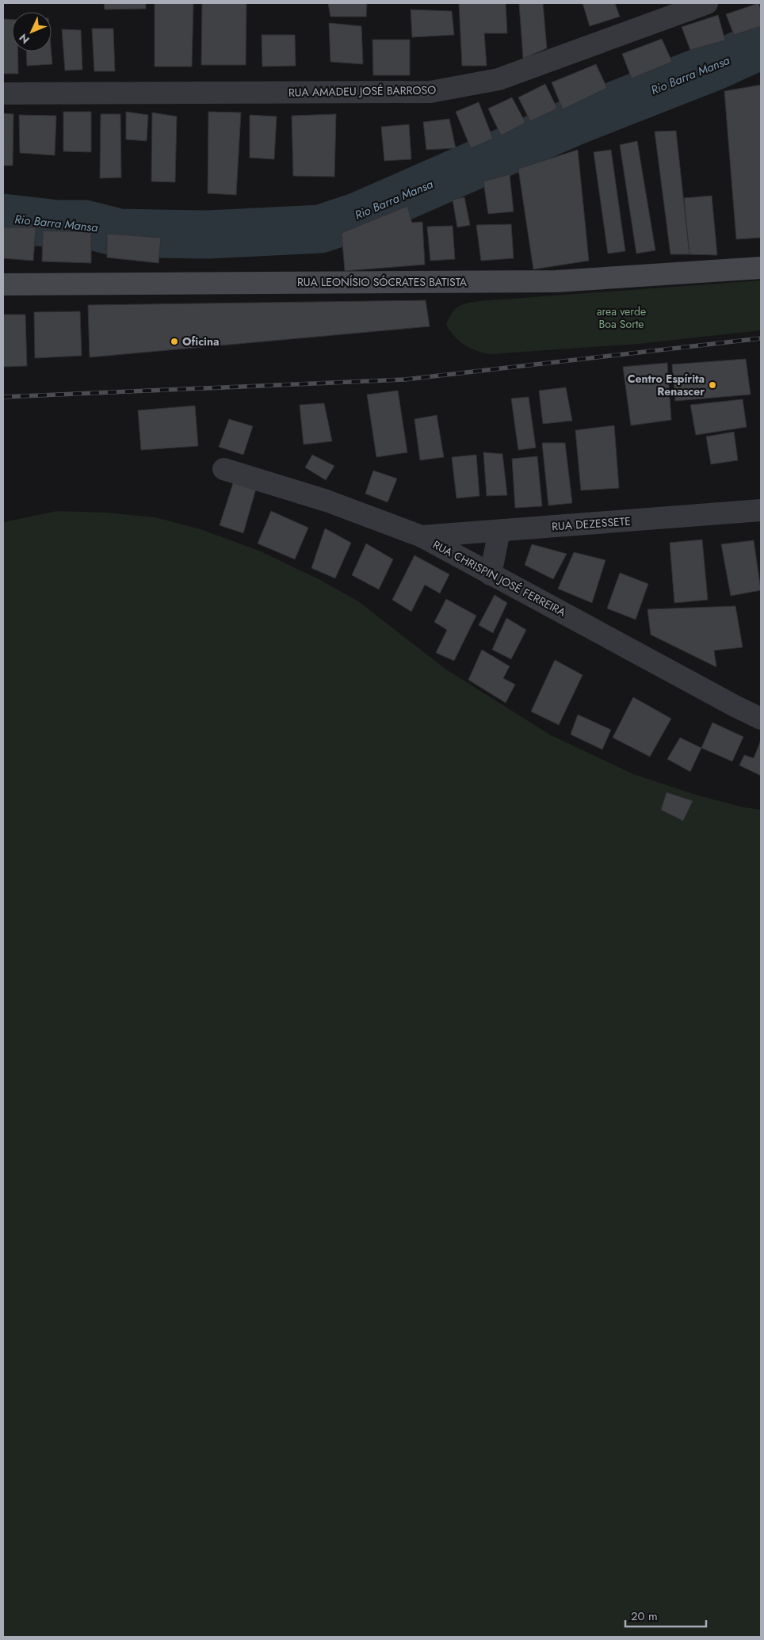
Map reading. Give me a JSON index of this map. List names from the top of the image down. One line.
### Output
{"streets":{"street":["RUA AMADEU JOSÉ BARROSO","RUA LEONÍSIO SÓCRATES BATISTA","RUA DEZESSETE","RUA CHRISPIN JOSÉ FERREIRA"]},"crossings":[["RUA DEZESSETE","RUA CHRISPIN JOSÉ FERREIRA"]],"water":["Rio Barra Mansa"],"parks":["area verde Boa Sorte"],"places":["Oficina","Centro Espírita Renascer"],"scale_bar":"20 m","north":"bottom left"}
